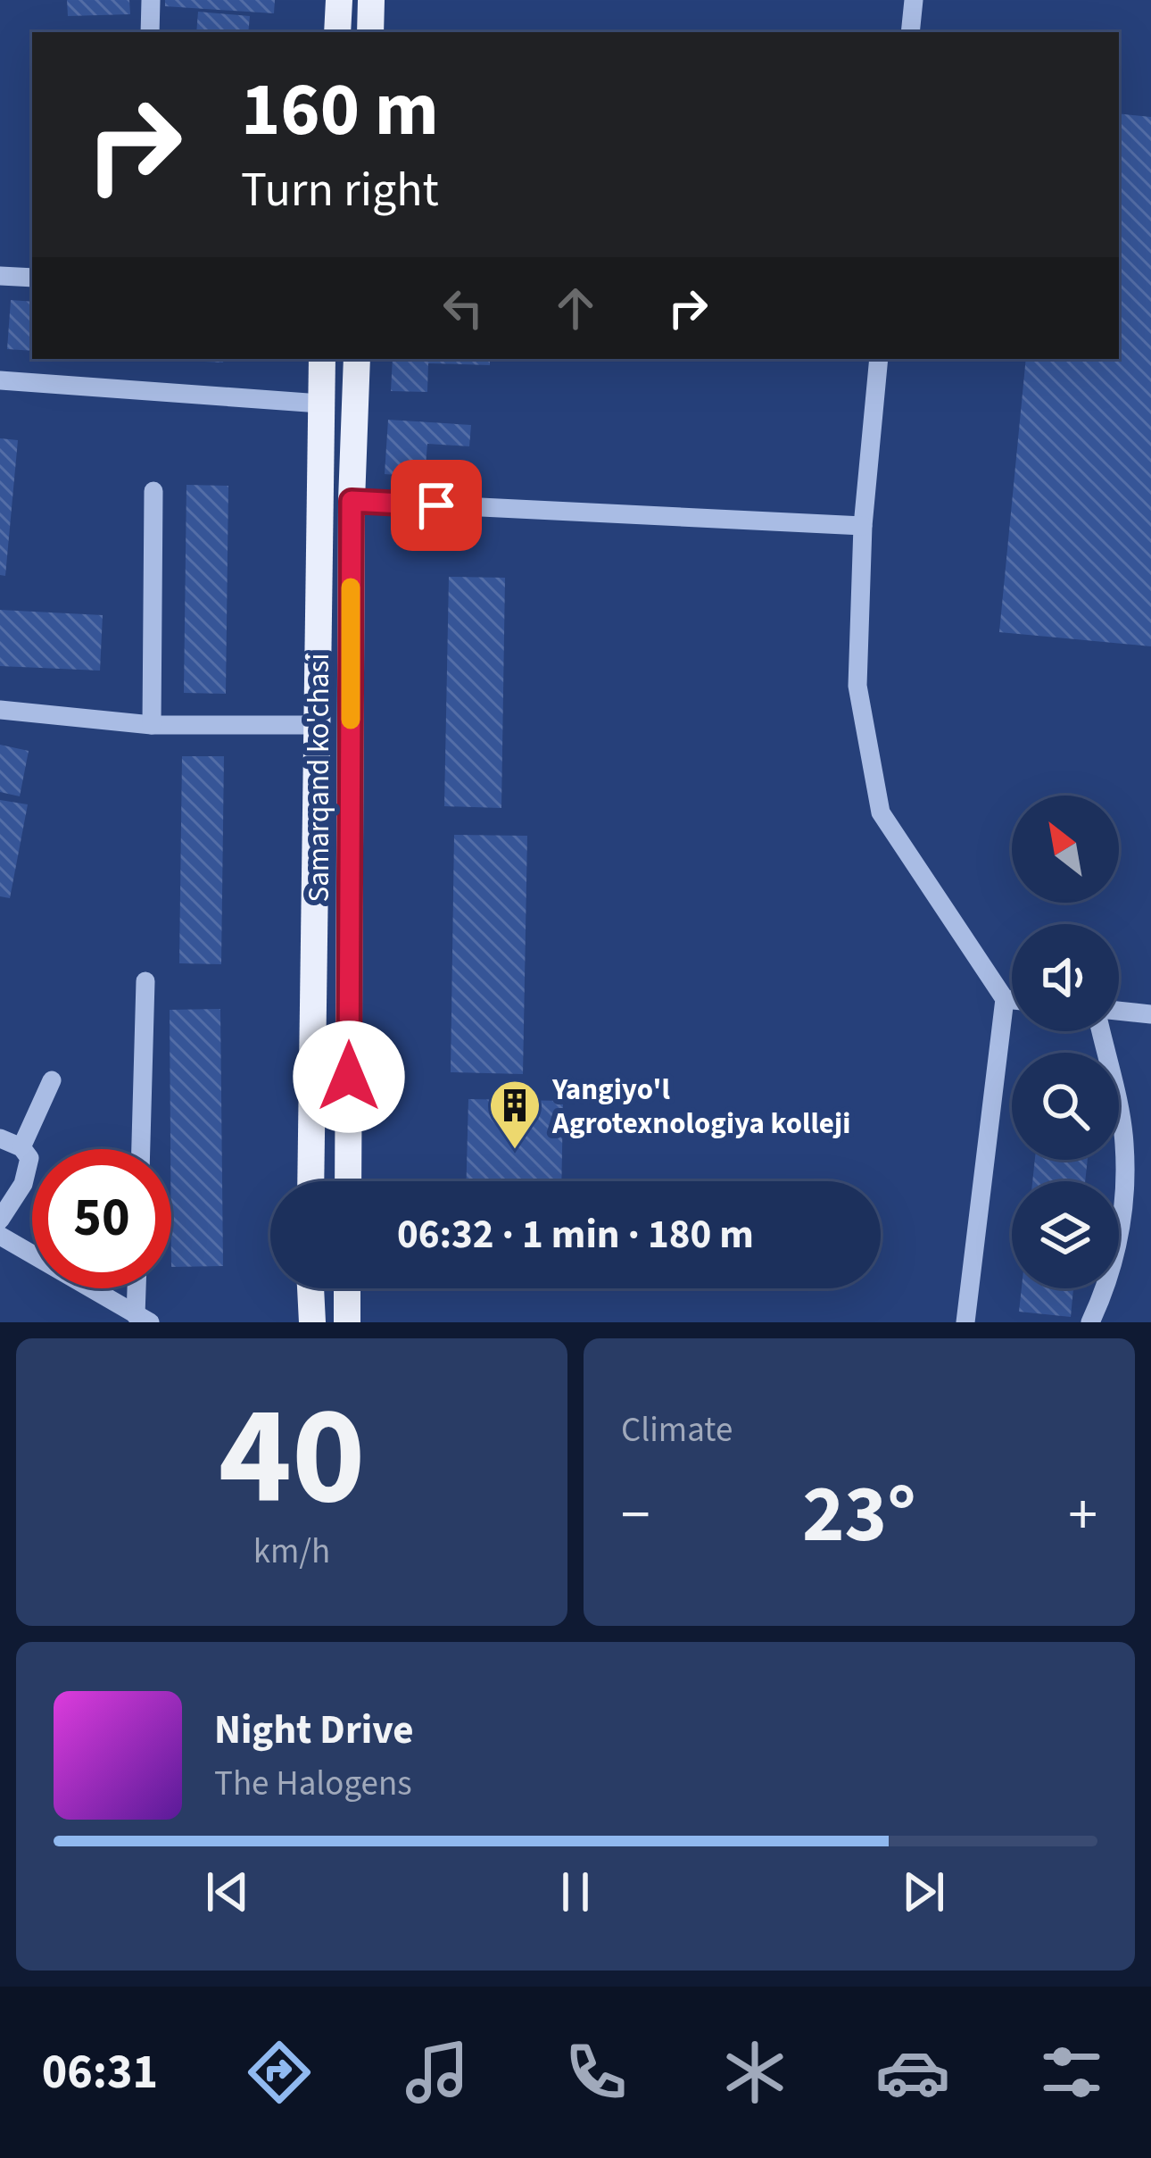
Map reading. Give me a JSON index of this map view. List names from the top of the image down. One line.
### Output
{"streets":{"main road":["Samarqand ko'chasi"]},"places":{"building":["Yangiyo'l Agrotexnologiya kolleji"]},"north":"top left","page":{"turn":["160 m","Turn right"],"limit":"50","trip":"06:32 · 1 min · 180 m","tile":[["40","km/h"],"Climate"],"heat":["−","23°","+"],"song":["Night Drive","The Halogens"],"tabs":"06:31"}}
